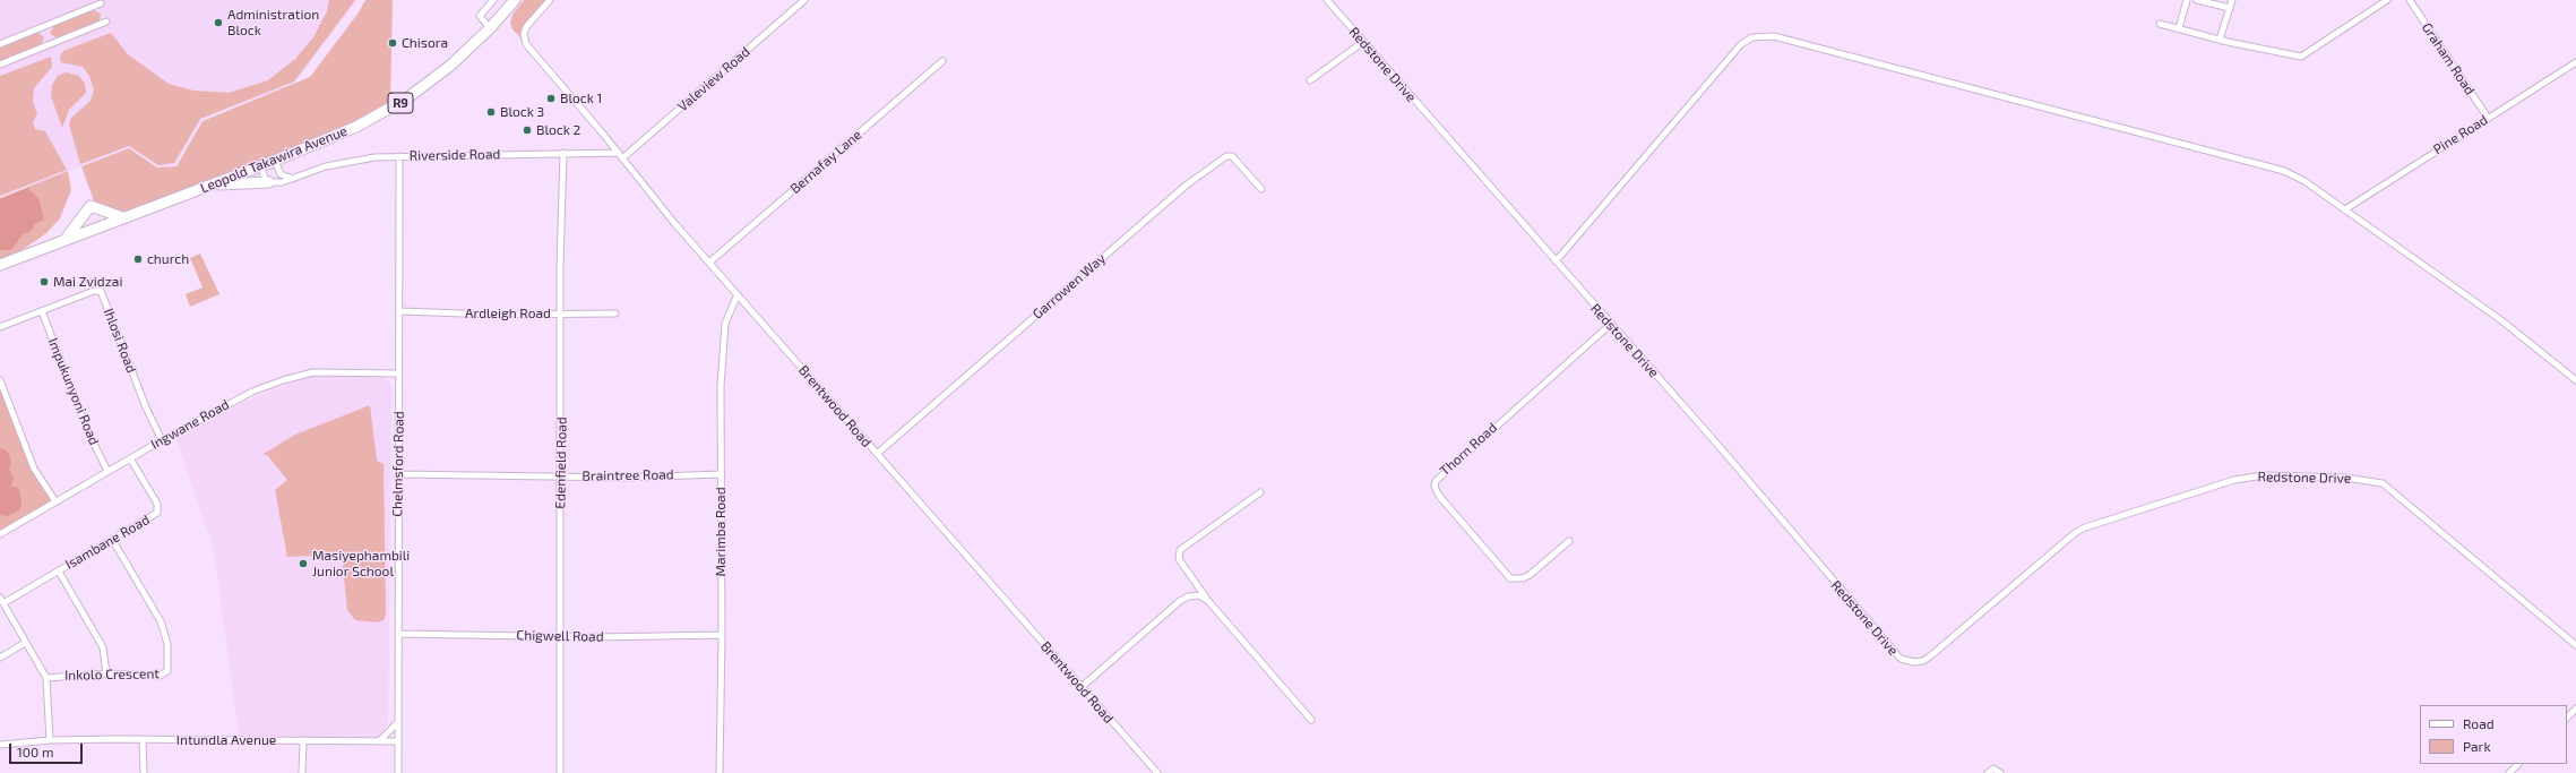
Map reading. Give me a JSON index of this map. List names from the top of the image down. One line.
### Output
{"streets":{"highway":["R9","Leopold Takawira Avenue"],"street":["Graham Road","Redstone Drive","Valeview Road","Pine Road","Riverside Road","Bernafay Lane","Garrowen Way","Ardleigh Road","Ihlosi Road","Impukunyoni Road","Brentwood Road","Ingwane Road","Thorn Road","Edenfield Road","Chelmsford Road","Braintree Road","Marimba Road","Isambane Road","Chigwell Road","Inkolo Crescent","Intundla Avenue"]},"crossings":[["Graham Road","Pine Road"],["Redstone Drive","Thorn Road"],["Valeview Road","Brentwood Road"],["Riverside Road","Brentwood Road"],["Riverside Road","Edenfield Road"],["Riverside Road","Chelmsford Road"],["Bernafay Lane","Brentwood Road"],["Garrowen Way","Brentwood Road"],["Ardleigh Road","Edenfield Road"],["Ardleigh Road","Chelmsford Road"],["Ihlosi Road","Impukunyoni Road"],["Ihlosi Road","Ingwane Road"],["Impukunyoni Road","Ingwane Road"],["Brentwood Road","Marimba Road"],["Ingwane Road","Chelmsford Road"],["Ingwane Road","Isambane Road"],["Edenfield Road","Braintree Road"],["Edenfield Road","Chigwell Road"],["Chelmsford Road","Braintree Road"],["Chelmsford Road","Chigwell Road"],["Chelmsford Road","Intundla Avenue"],["Braintree Road","Marimba Road"],["Marimba Road","Chigwell Road"],["Isambane Road","Inkolo Crescent"]],"places":["Administration Block","Chisora","Block 1","Block 3","Block 2","church","Mai Zvidzai","Masiyephambili Junior School"],"legend":["Road","Park"],"scale_bar":"100 m"}
